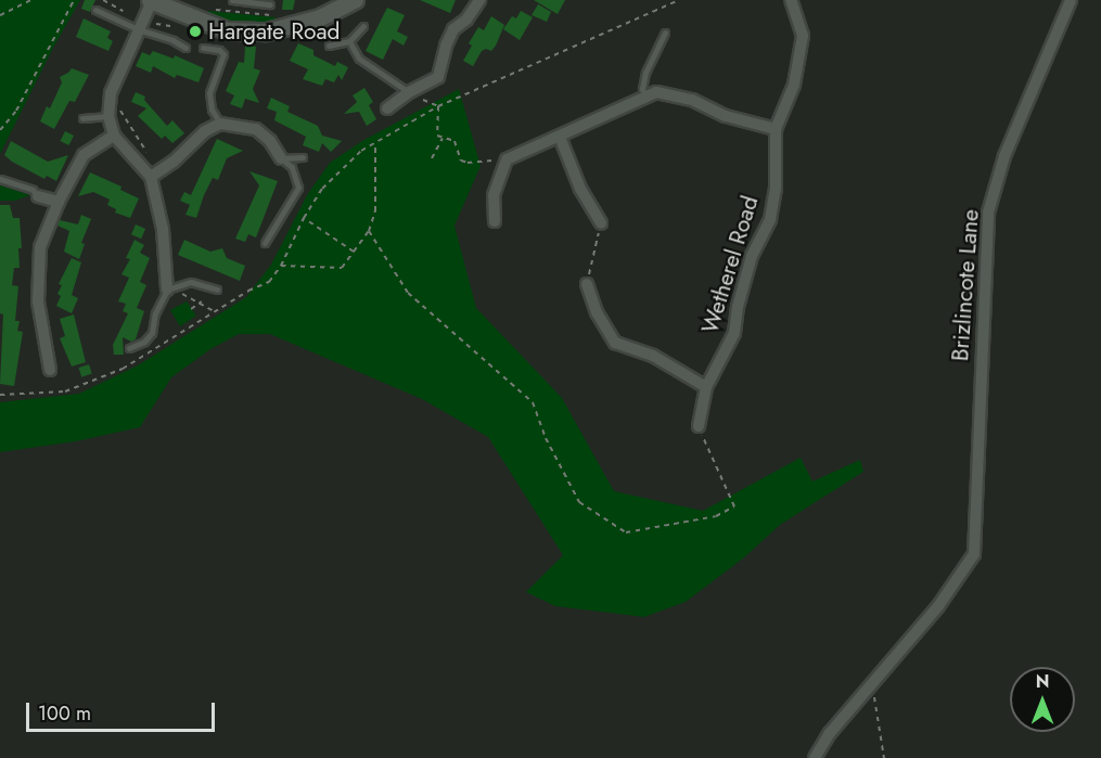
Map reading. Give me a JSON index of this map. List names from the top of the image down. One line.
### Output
{"streets":{"street":["Wetherel Road","Brizlincote Lane"]},"places":["Hargate Road"],"scale_bar":"100 m","north":"top"}
